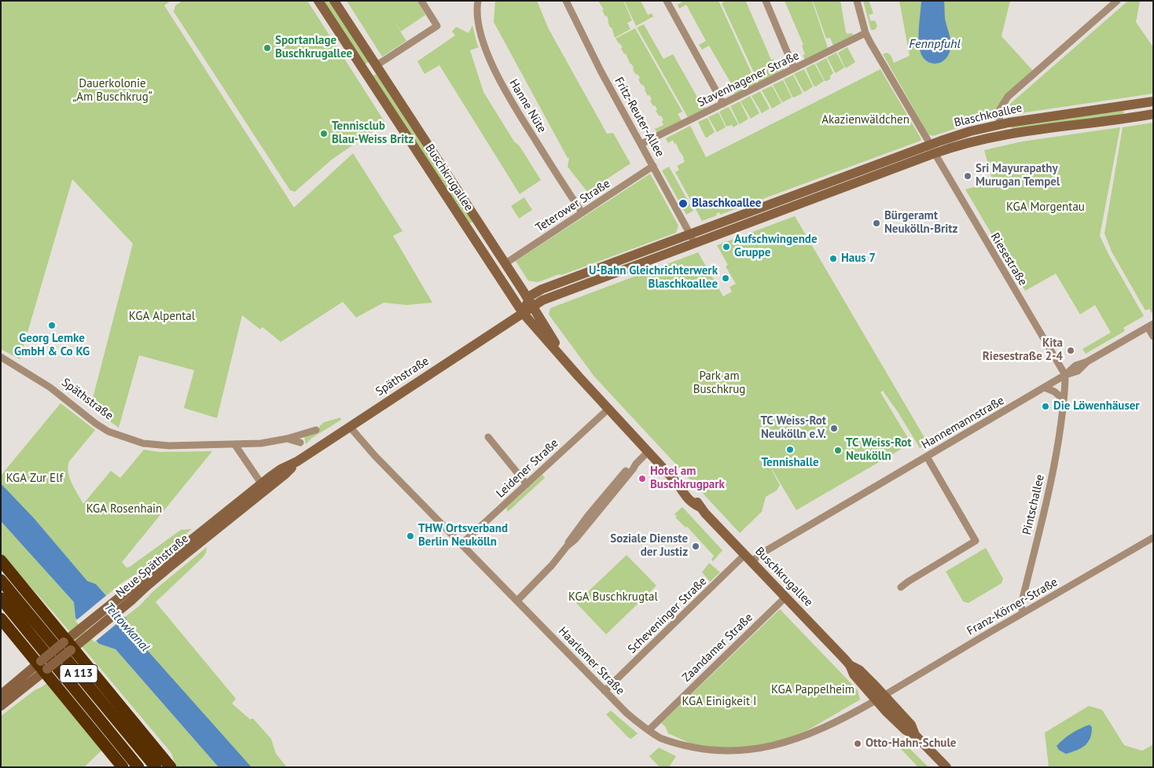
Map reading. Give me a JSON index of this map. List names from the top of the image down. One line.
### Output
{"streets":{"highway":["A 113"],"main road":["Blaschkoallee","Buschkrugallee","Späthstraße","Neue Späthstraße"],"street":["Stavenhagener Straße","Hanne Nüte","Fritz-Reuter-Allee","Teterower Straße","Riesestraße","Hannemannstraße","Leidener Straße","Pintschallee","Franz-Körner-Straße","Scheveninger Straße","Zaandamer Straße","Haarlemer Straße"]},"crossings":[["Stavenhagener Straße","Fritz-Reuter-Allee"],["Hanne Nüte","Teterower Straße"],["Blaschkoallee","Fritz-Reuter-Allee"],["Blaschkoallee","Buschkrugallee"],["Blaschkoallee","Riesestraße"],["Blaschkoallee","Späthstraße"],["Fritz-Reuter-Allee","Teterower Straße"],["Buschkrugallee","Teterower Straße"],["Buschkrugallee","Späthstraße"],["Buschkrugallee","Hannemannstraße"],["Buschkrugallee","Leidener Straße"],["Buschkrugallee","Franz-Körner-Straße"],["Buschkrugallee","Scheveninger Straße"],["Buschkrugallee","Zaandamer Straße"],["Riesestraße","Hannemannstraße"],["Riesestraße","Pintschallee"],["Späthstraße","Neue Späthstraße"],["Späthstraße","Haarlemer Straße"],["Hannemannstraße","Pintschallee"],["Hannemannstraße","Scheveninger Straße"],["Leidener Straße","Haarlemer Straße"],["Pintschallee","Franz-Körner-Straße"],["Scheveninger Straße","Haarlemer Straße"],["Zaandamer Straße","Haarlemer Straße"]],"water":["Fennpfuhl","Teltowkanal"],"parks":["Dauerkolonie „Am Buschkrug“","Akazienwäldchen","KGA Morgentau","KGA Alpental","Park am Buschkrug","KGA Zur Elf","KGA Rosenhain","KGA Buschkrugtal","KGA Pappelheim","KGA Einigkeit I"],"places":["Sportanlage Buschkrugallee","Tennisclub Blau-Weiss Britz","Sri Mayurapathy Murugan Tempel","Blaschkoallee","Bürgeramt Neukölln-Britz","Aufschwingende Gruppe","Haus 7","U-Bahn Gleichrichterwerk Blaschkoallee","Georg Lemke GmbH & Co KG","Kita Riesestraße 2-4","Die Löwenhäuser","TC Weiss-Rot Neukölln e.V.","Tennishalle","TC Weiss-Rot Neukölln","Hotel am Buschkrugpark","THW Ortsverband Berlin Neukölln","Soziale Dienste der Justiz","Otto-Hahn-Schule"]}
